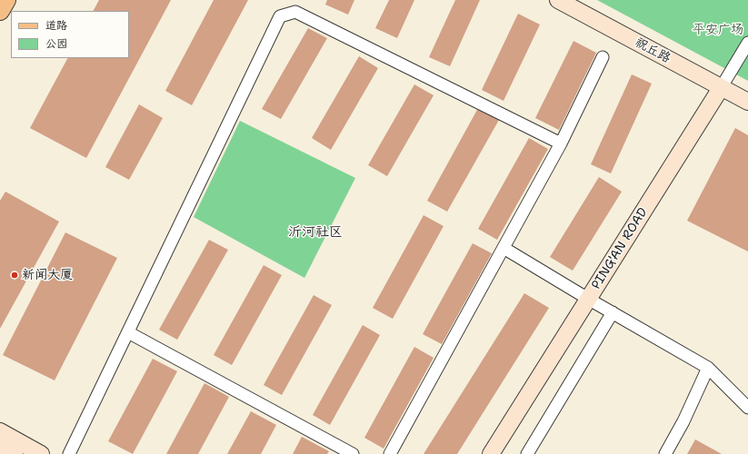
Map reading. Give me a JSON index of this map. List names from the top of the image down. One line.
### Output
{"streets":{"main road":["祝丘路","PING'AN ROAD"]},"crossings":[["祝丘路","PING'AN ROAD"]],"districts":["沂河社区"],"parks":["平安广场"],"places":["新闻大厦"],"legend":["道路","公园"]}
